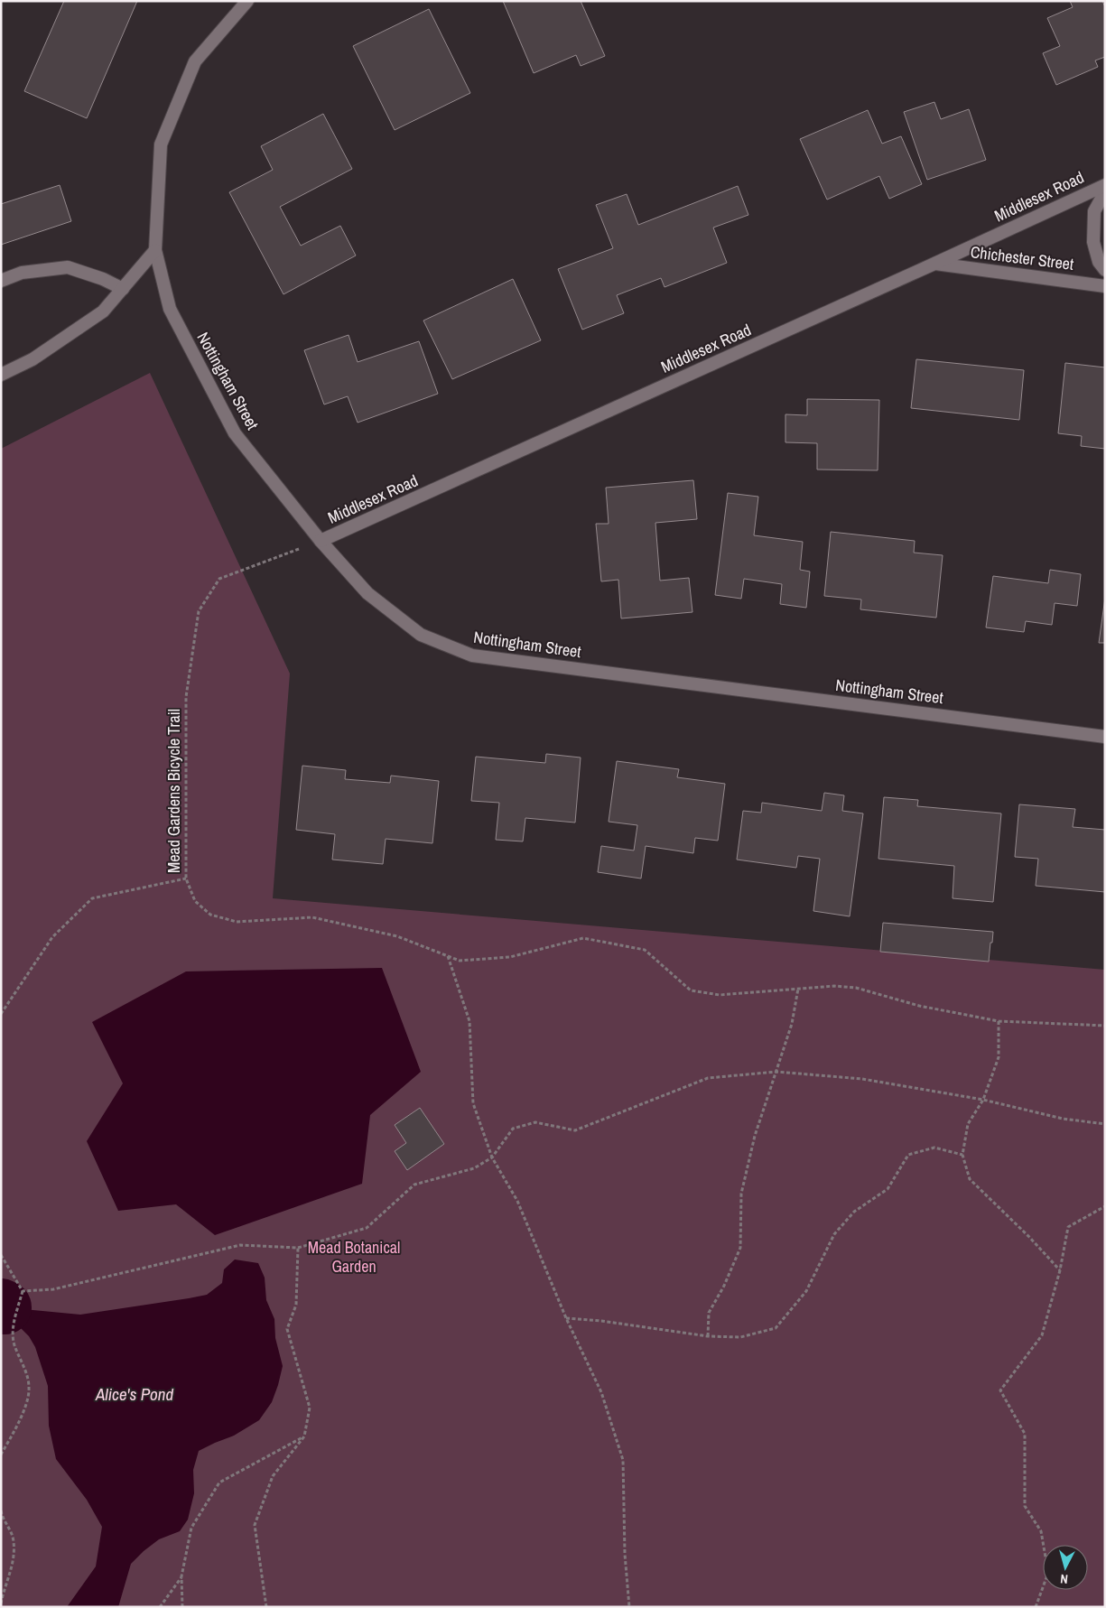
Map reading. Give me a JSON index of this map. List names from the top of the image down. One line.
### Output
{"streets":{"street":["Middlesex Road","Chichester Street","Nottingham Street"],"path":["Mead Gardens Bicycle Trail"]},"crossings":[["Middlesex Road","Chichester Street"],["Middlesex Road","Nottingham Street"],["Middlesex Road","Mead Gardens Bicycle Trail"],["Nottingham Street","Mead Gardens Bicycle Trail"]],"water":["Alice's Pond"],"parks":["Mead Botanical Garden"],"north":"bottom"}
